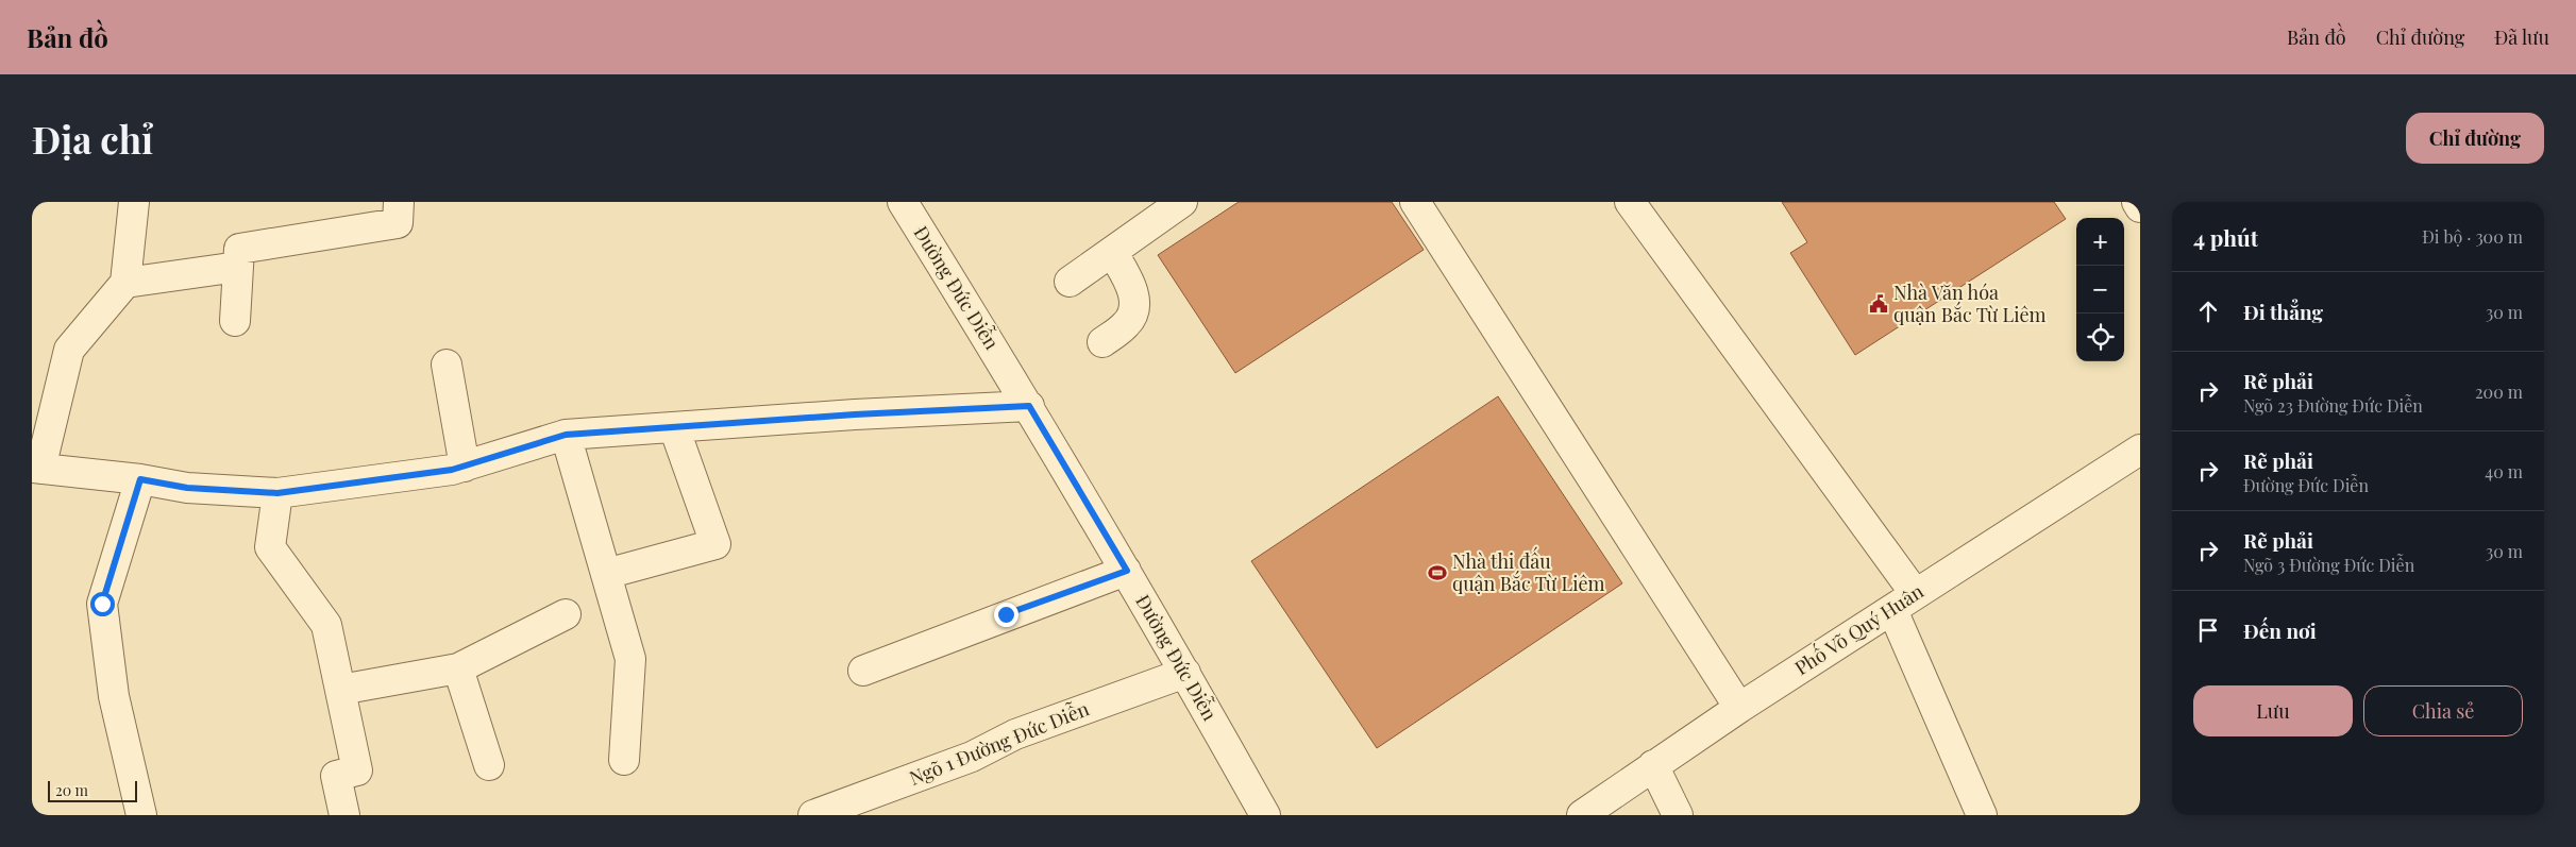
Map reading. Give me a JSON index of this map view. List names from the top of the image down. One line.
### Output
{"streets":{"street":["Đường Đức Diễn","Phố Võ Quý Huân","Ngõ 1 Đường Đức Diễn"]},"crossings":[["Đường Đức Diễn","Ngõ 1 Đường Đức Diễn"]],"places":{"public building":["Nhà Văn hóa quận Bắc Từ Liêm"],"sports":["Nhà thi đấu quận Bắc Từ Liêm"]},"scale_bar":"20 m","page":{"header":"Bản đồ","nav":["Bản đồ","Chỉ đường","Đã lưu"],"buttons":["Chỉ đường",["Lưu","Chia sẻ"]],"title":"Địa chỉ","heading":["4 phút","Đi bộ · 300 m"],"map_buttons":["+","−"],"list":[["Đi thẳng","30 m"],["Rẽ phải","Ngõ 23 Đường Đức Diễn","200 m"],["Rẽ phải","Đường Đức Diễn","40 m"],["Rẽ phải","Ngõ 3 Đường Đức Diễn","30 m"],"Đến nơi"],"scale":"20 m"}}
